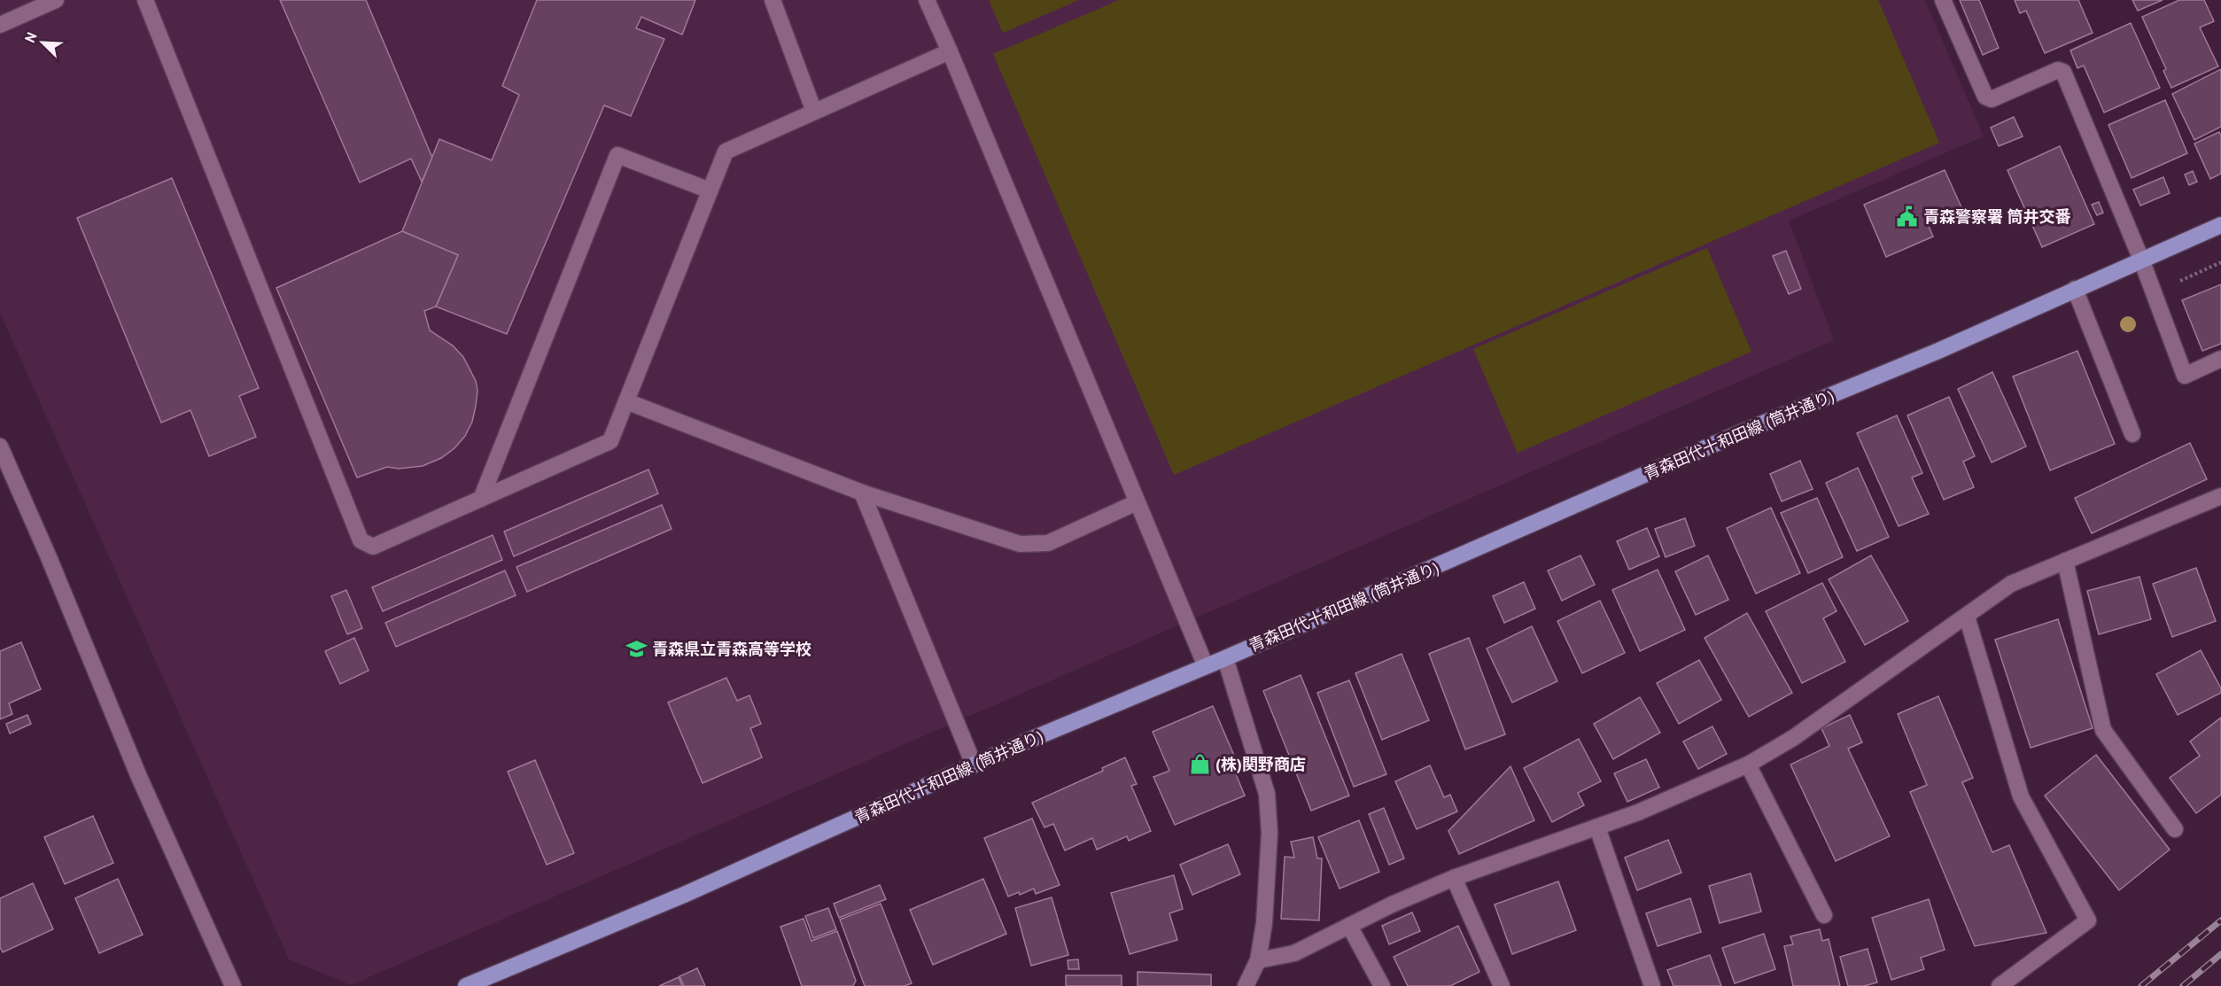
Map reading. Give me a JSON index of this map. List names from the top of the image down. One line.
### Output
{"streets":{"main road":["青森田代十和田線 (筒井通り)"]},"places":{"public building":["青森警察署 筒井交番"],"school or university":["青森県立青森高等学校"],"shop":["(株)関野商店"]},"north":"top left"}
